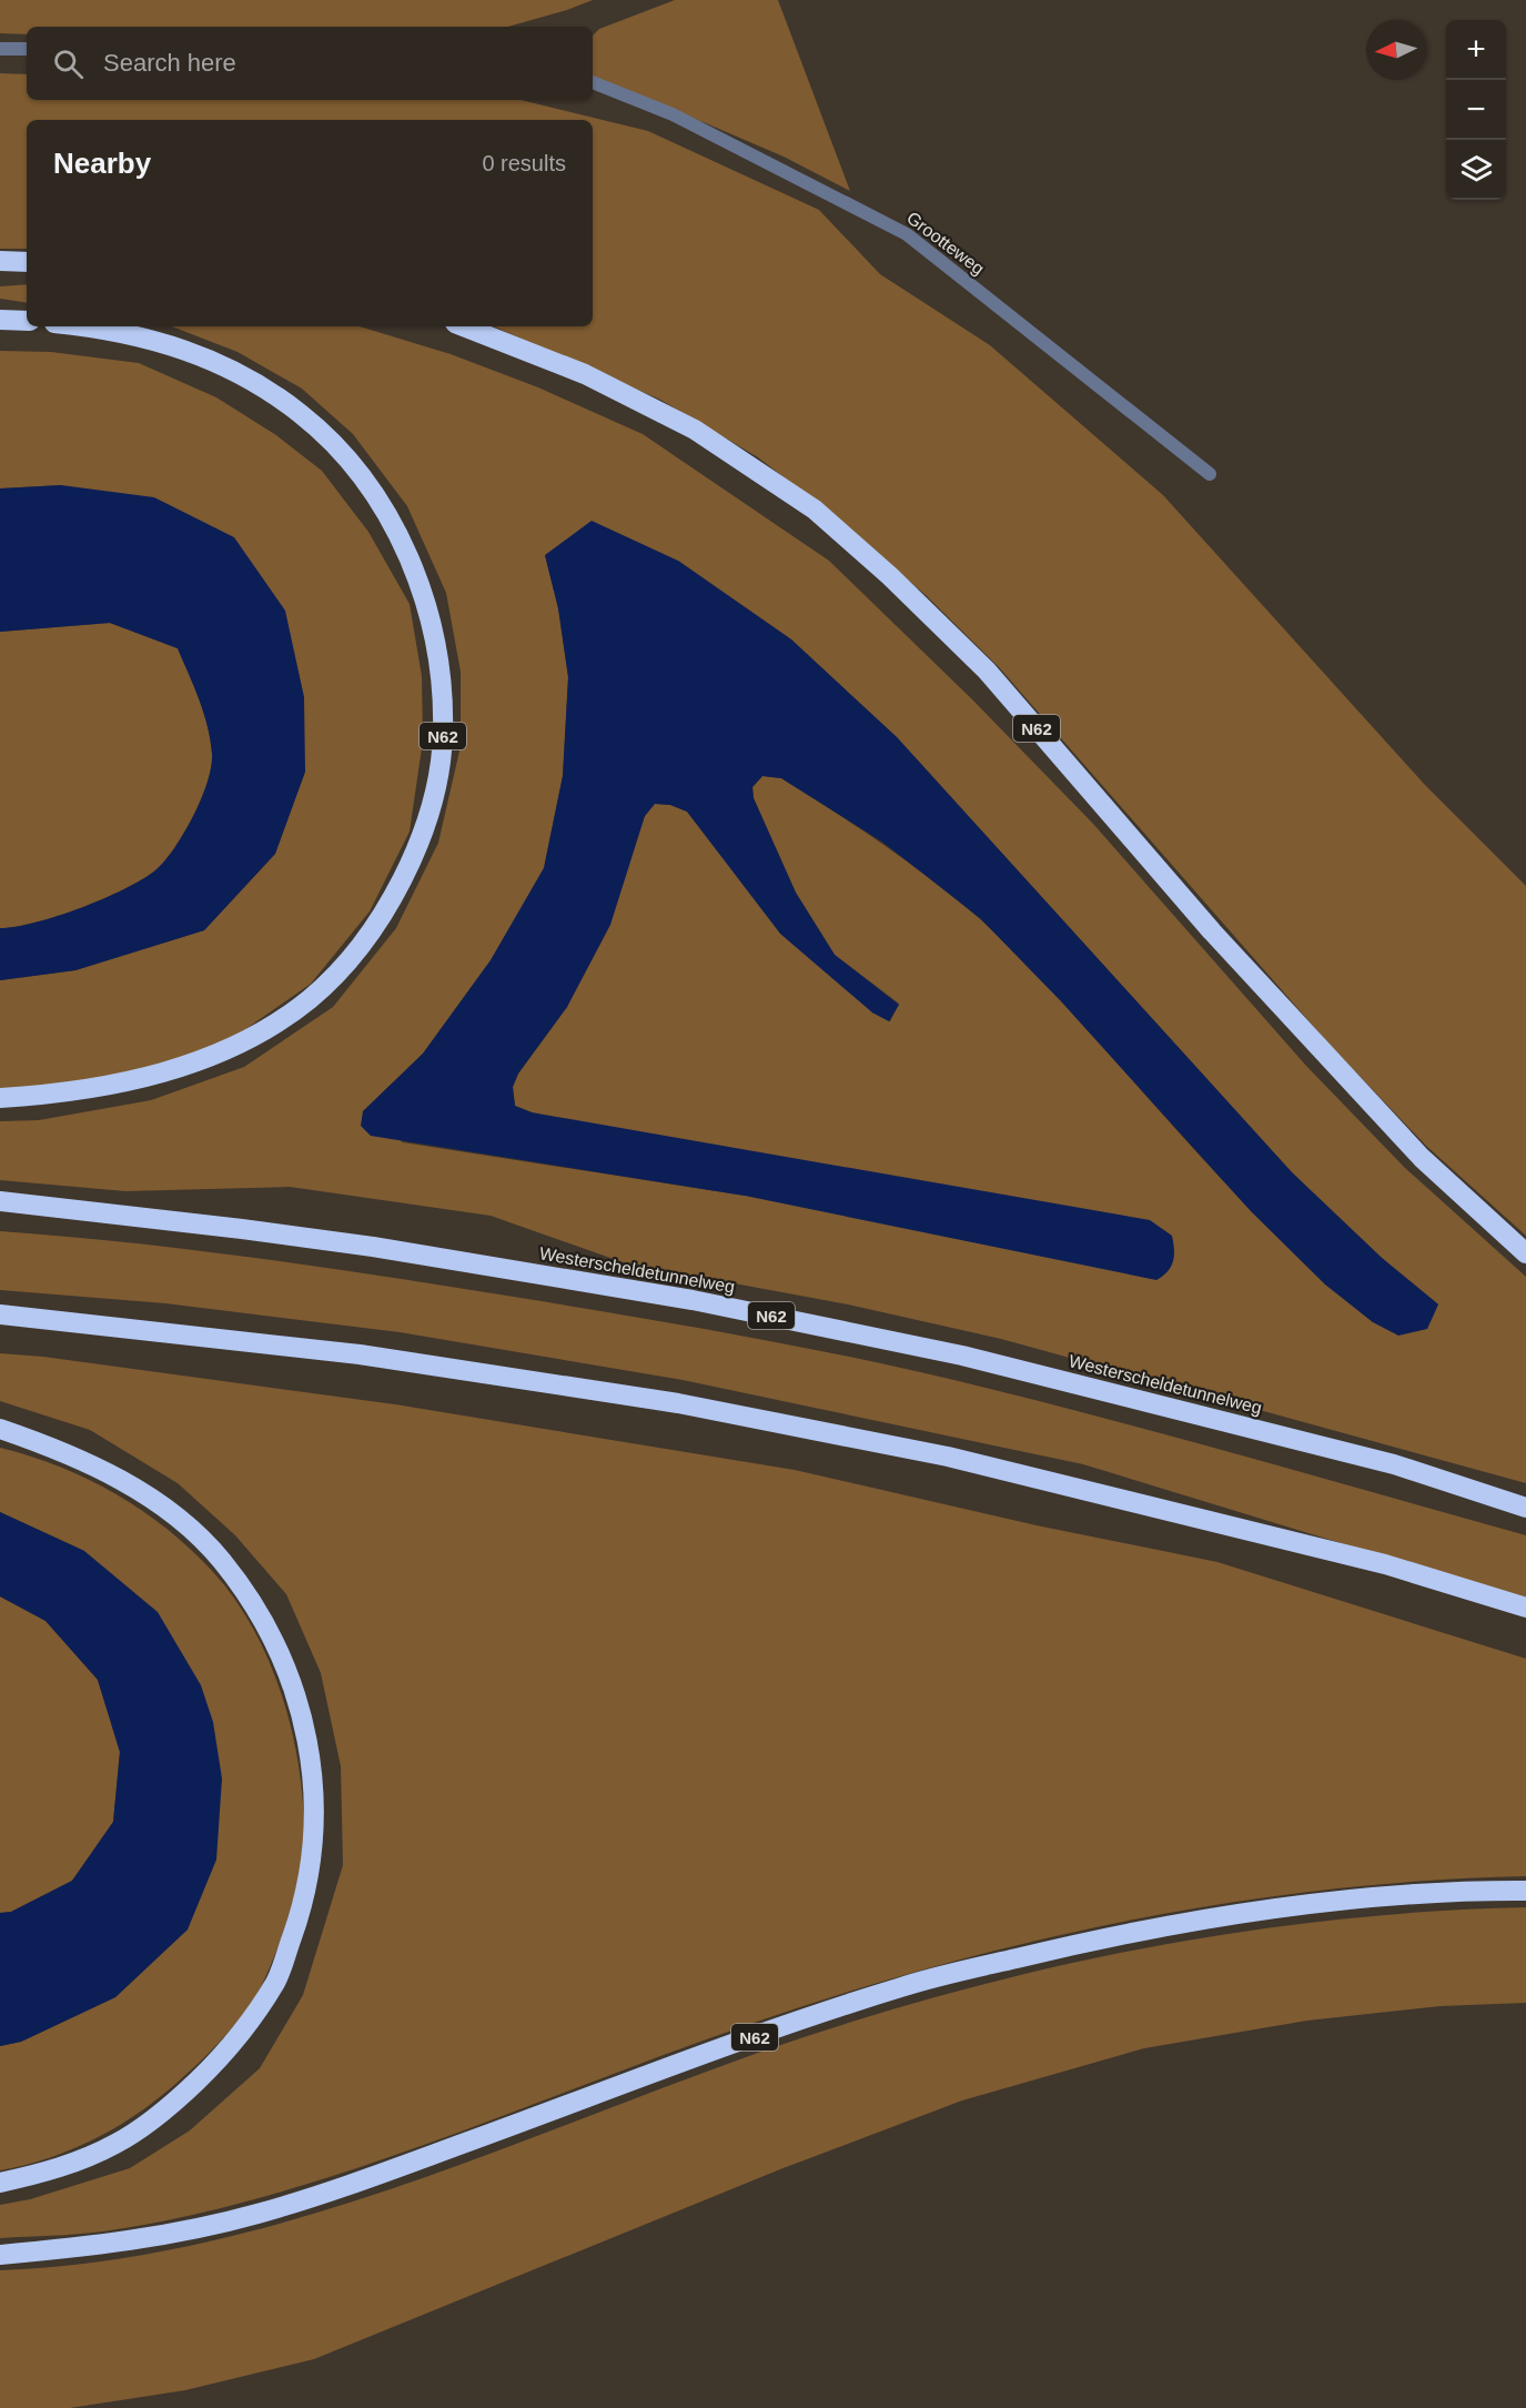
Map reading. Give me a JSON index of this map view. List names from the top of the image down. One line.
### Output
{"streets":{"highway":["N62","Westerscheldetunnelweg"],"street":["Grootteweg"]},"north":"left","page":{"map_buttons":["+","−"],"search":"Search here","heading":["Nearby","0 results"]}}
